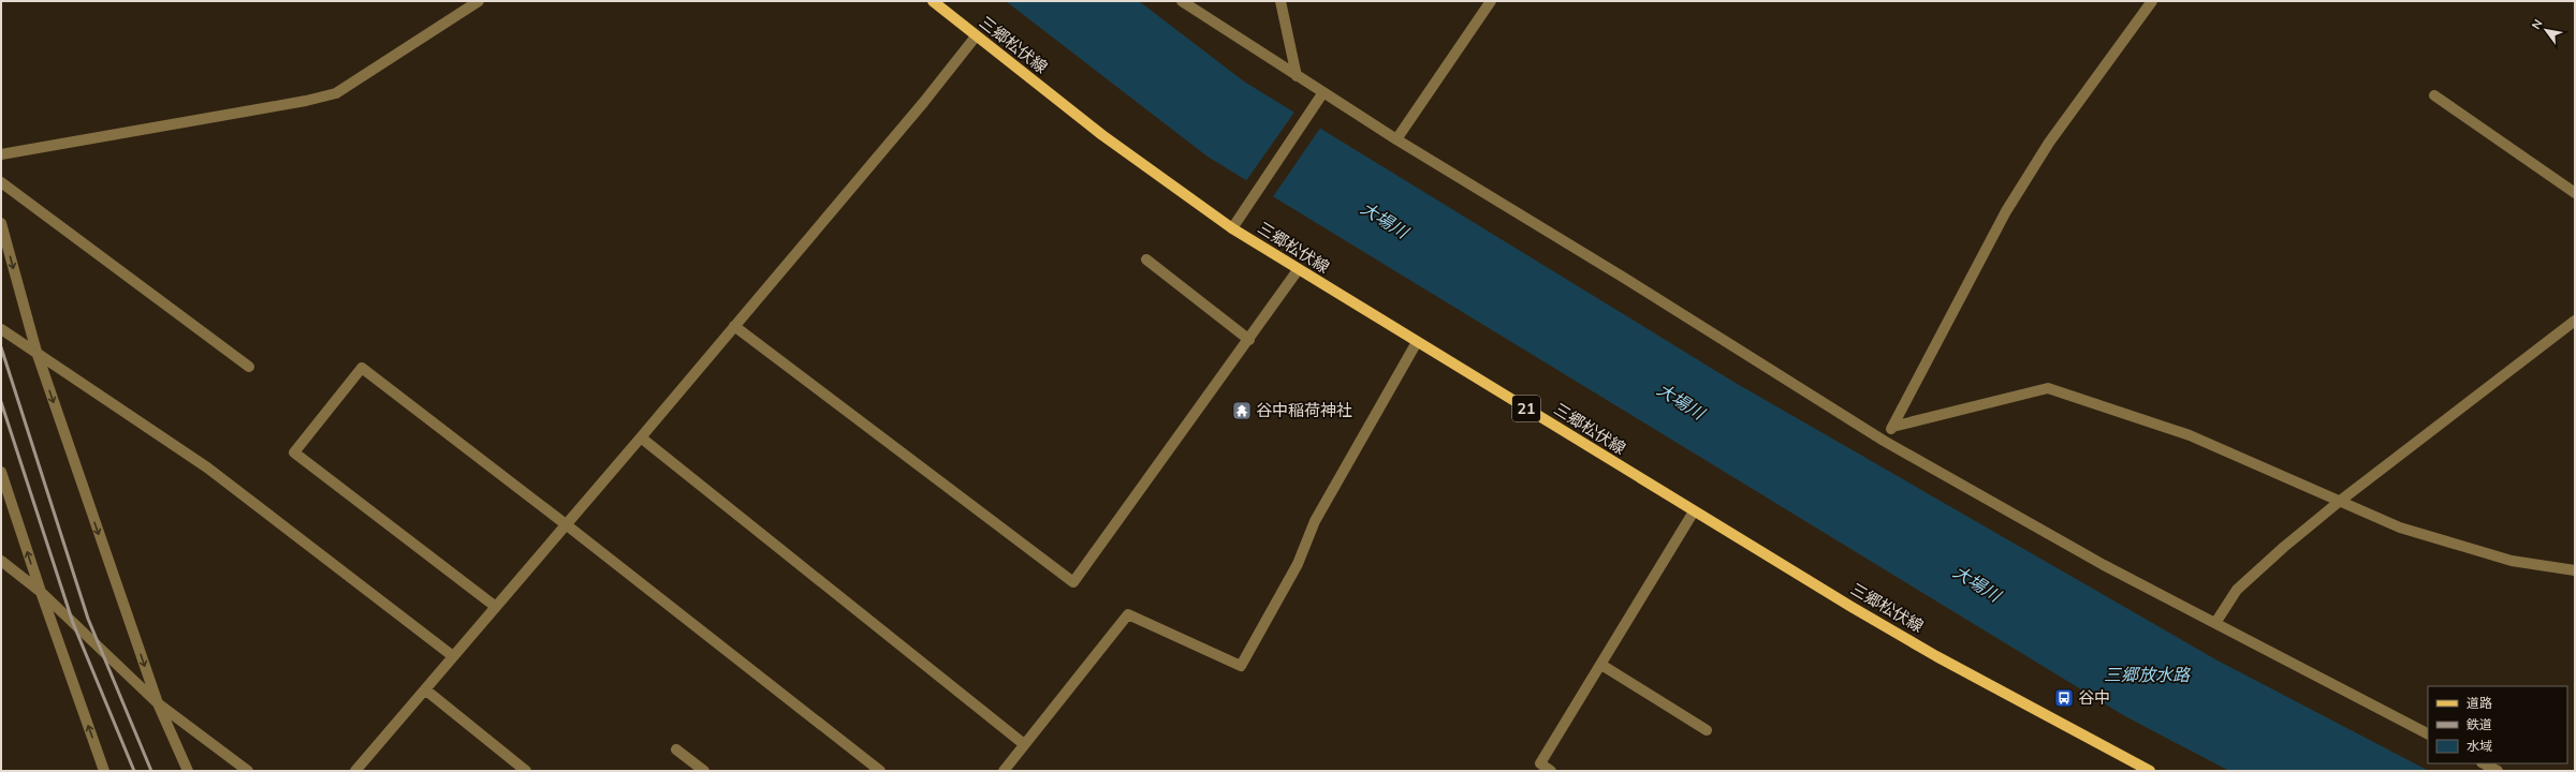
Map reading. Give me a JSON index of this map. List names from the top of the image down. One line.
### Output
{"streets":{"main road":["三郷松伏線","21"]},"water":["大場川","三郷放水路"],"places":{"temple":["谷中稲荷神社"],"bus stop":["谷中"]},"legend":["道路","鉄道","水域"],"north":"top left"}
